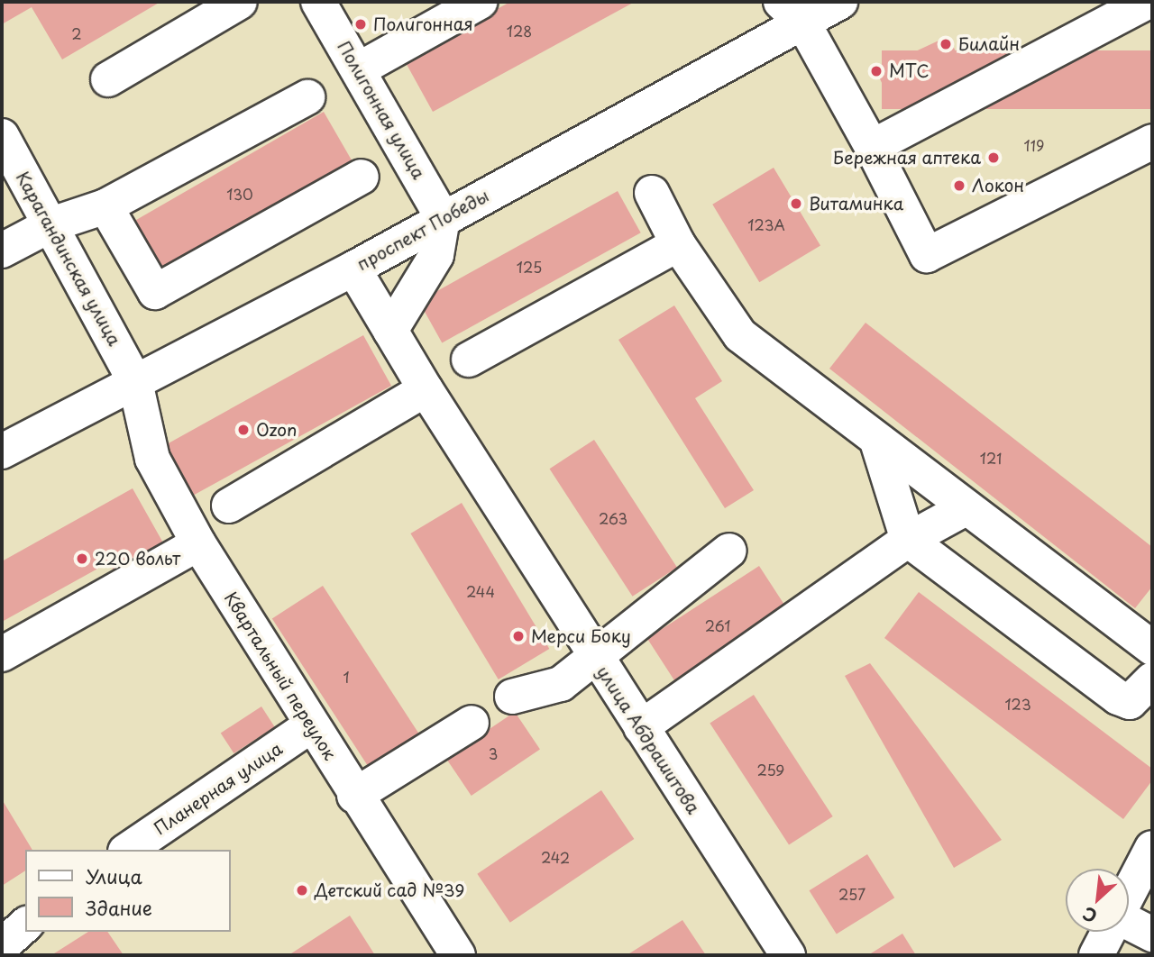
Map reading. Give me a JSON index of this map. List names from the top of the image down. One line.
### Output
{"streets":{"street":["Полигонная улица","проспект Победы","Карагандинская улица","Квартальный переулок","улица Абдрашитова","Планерная улица"]},"crossings":[["Полигонная улица","проспект Победы"],["проспект Победы","Карагандинская улица"],["проспект Победы","Квартальный переулок"],["проспект Победы","улица Абдрашитова"],["Карагандинская улица","Квартальный переулок"],["Квартальный переулок","Планерная улица"]],"places":["Полигонная","Билайн","МТС","Бережная аптека","Локон","Витаминка","Ozon","220 вольт","Мерси Боку","Детский сад №39"],"house_numbers":["128","2","119","130","123А","125","121","263","244","261","1","123","3","259","242","257"],"legend":["Улица","Здание"],"north":"bottom left"}
